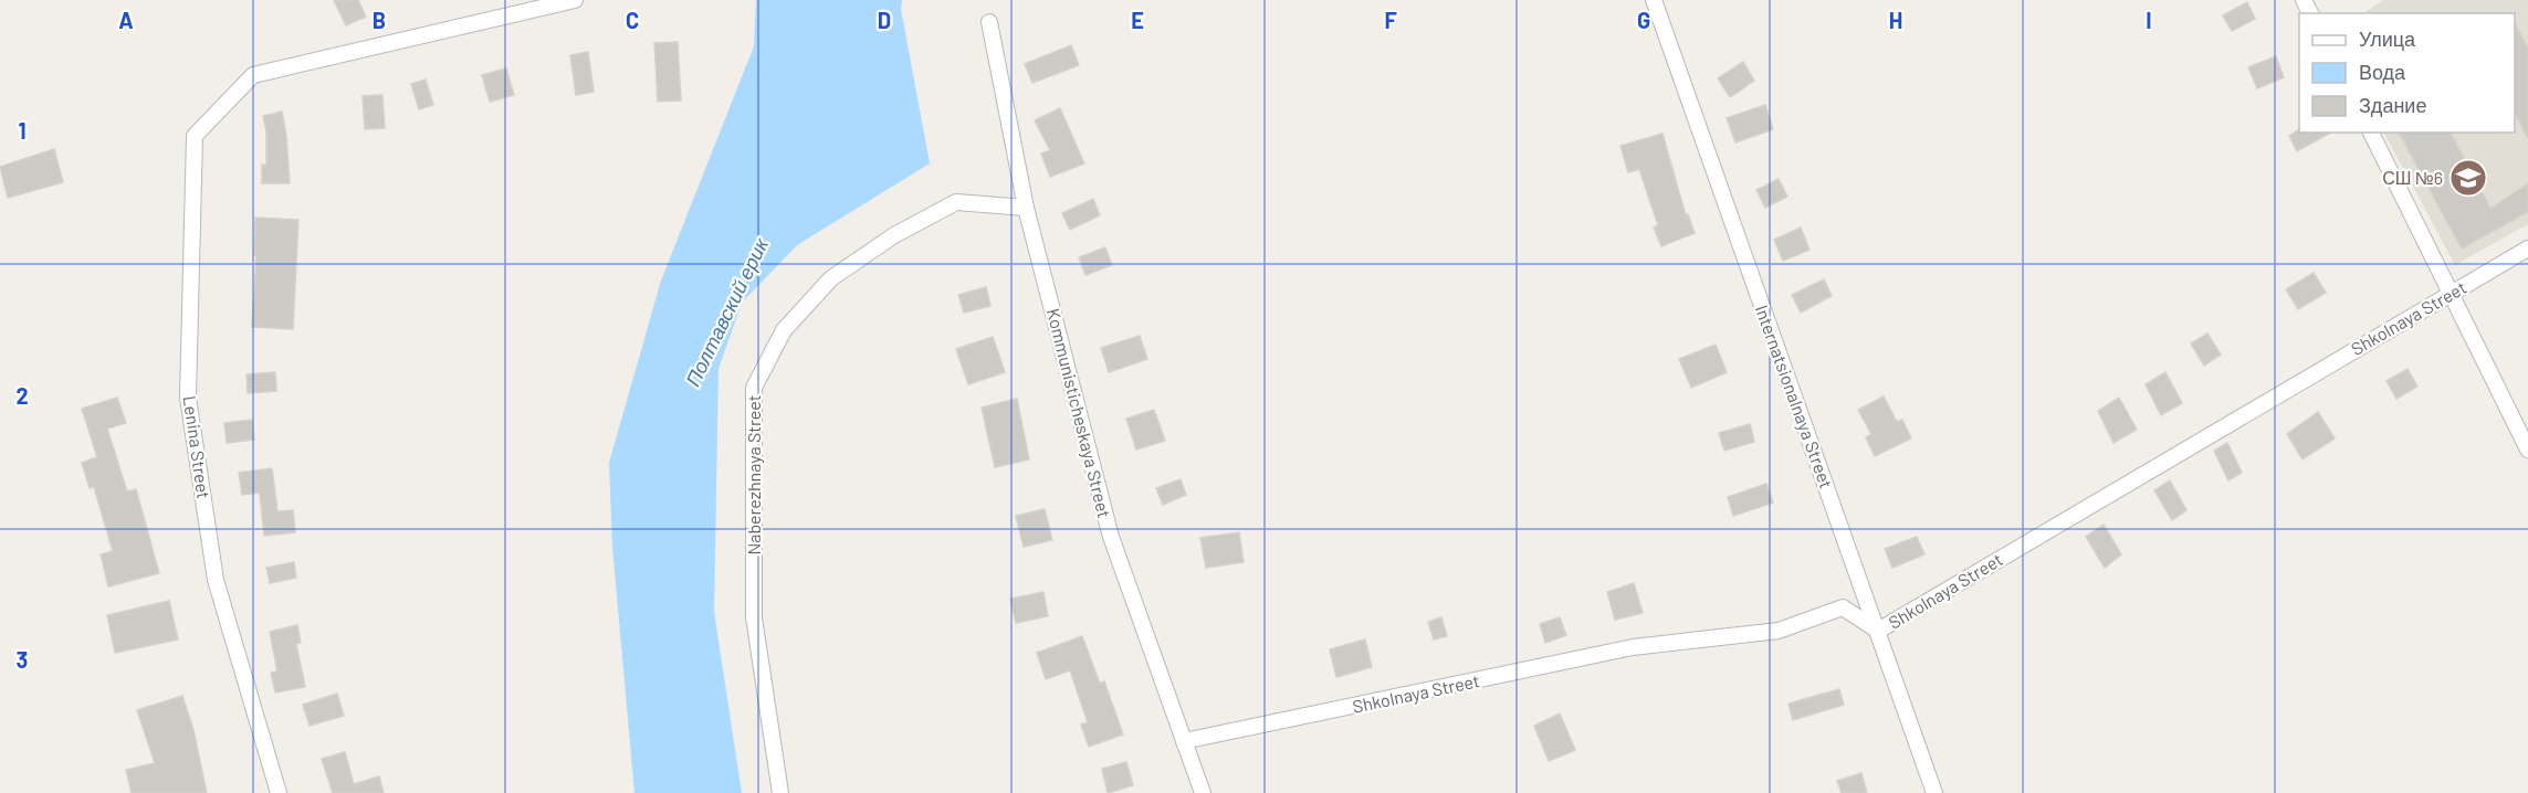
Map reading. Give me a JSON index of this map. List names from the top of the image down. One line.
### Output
{"streets":{"street":["Shkolnaya Street","Internatsionalnaya Street","Kommunisticheskaya Street","Lenina Street","Naberezhnaya Street"]},"crossings":[["Shkolnaya Street","Internatsionalnaya Street"],["Shkolnaya Street","Kommunisticheskaya Street"],["Kommunisticheskaya Street","Naberezhnaya Street"]],"water":["Полтавский ерик"],"places":{"school or university":["СШ №6"]},"legend":["Улица","Вода","Здание"],"grid":{"columns":["A","B","C","D","E","F","G","H","I"],"rows":["1","2","3"]}}
